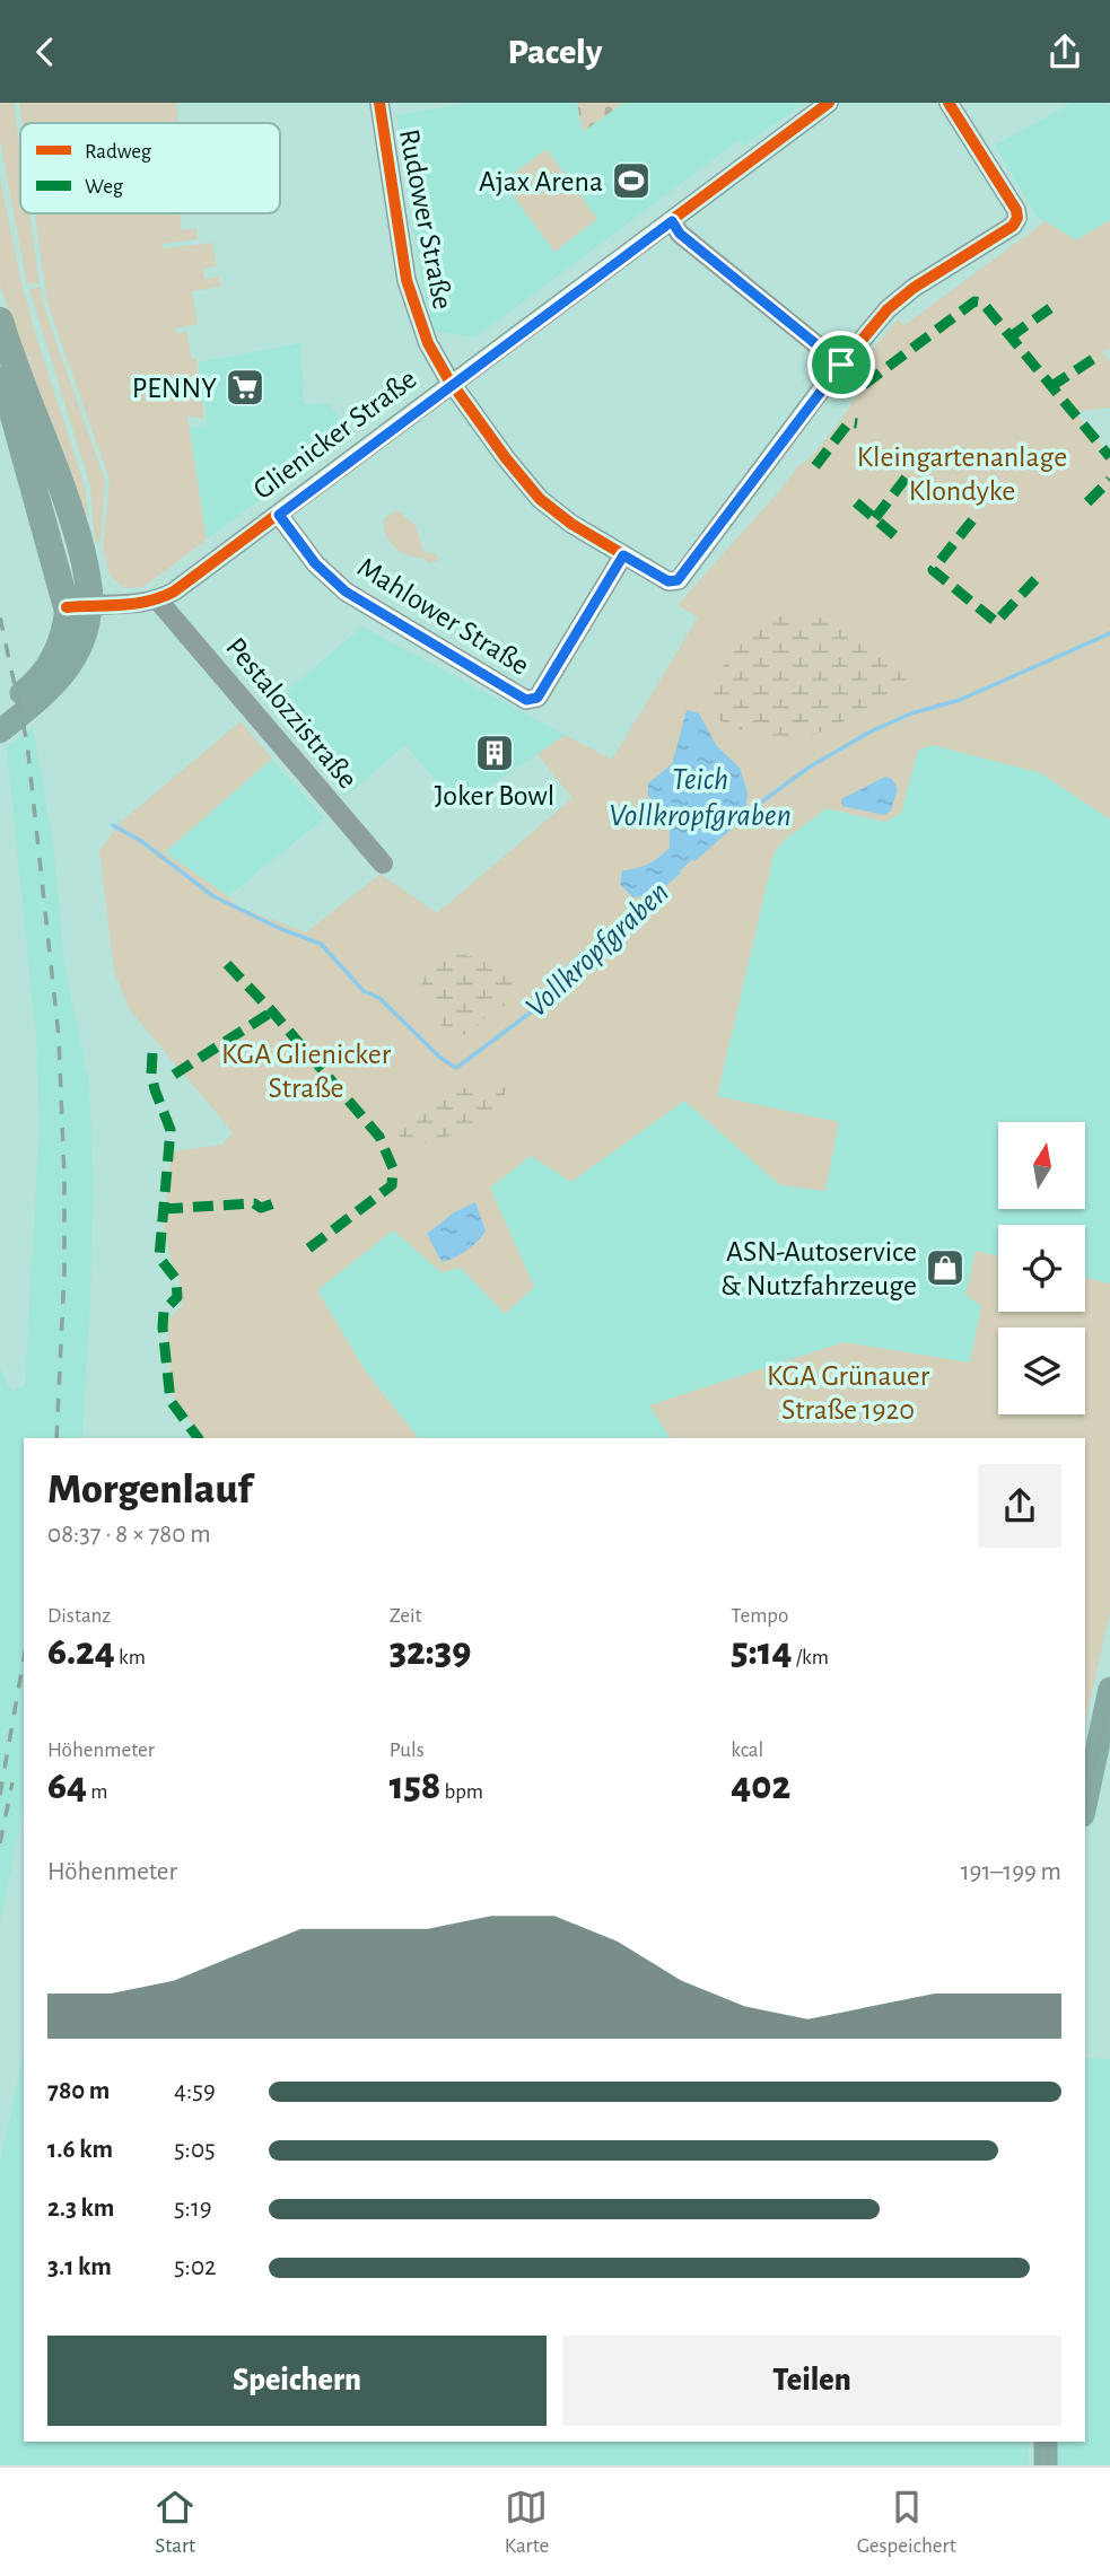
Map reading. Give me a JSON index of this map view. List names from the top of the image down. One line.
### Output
{"streets":{"street":["Rudower Straße","Glienicker Straße","Mahlower Straße","Pestalozzistraße"]},"crossings":[["Rudower Straße","Glienicker Straße"],["Glienicker Straße","Mahlower Straße"],["Glienicker Straße","Pestalozzistraße"]],"water":["Teich Vollkropfgraben","Vollkropfgraben"],"parks":["Kleingartenanlage Klondyke","KGA Glienicker Straße","KGA Grünauer Straße 1920"],"places":{"sports":["Ajax Arena"],"supermarket":["PENNY"],"building":["Joker Bowl"],"shop":["ASN-Autoservice & Nutzfahrzeuge"]},"legend":["Radweg","Weg"],"north":"top","page":{"header":"Pacely","heading":["Morgenlauf","08:37 · 8 × 780 m"],"stats":[["Distanz","6.24 km"],["Zeit","32:39"],["Tempo","5:14 /km"],["Höhenmeter","64 m"],["Puls","158 bpm"],["kcal","402"]],"chart":["Höhenmeter","191–199 m"],"list":[{"name":"780 m","note":"4:59"},{"name":"1.6 km","note":"5:05"},{"name":"2.3 km","note":"5:19"},{"name":"3.1 km","note":"5:02"}],"buttons":["Speichern","Teilen"],"tabs":["Start","Karte","Gespeichert"]}}
